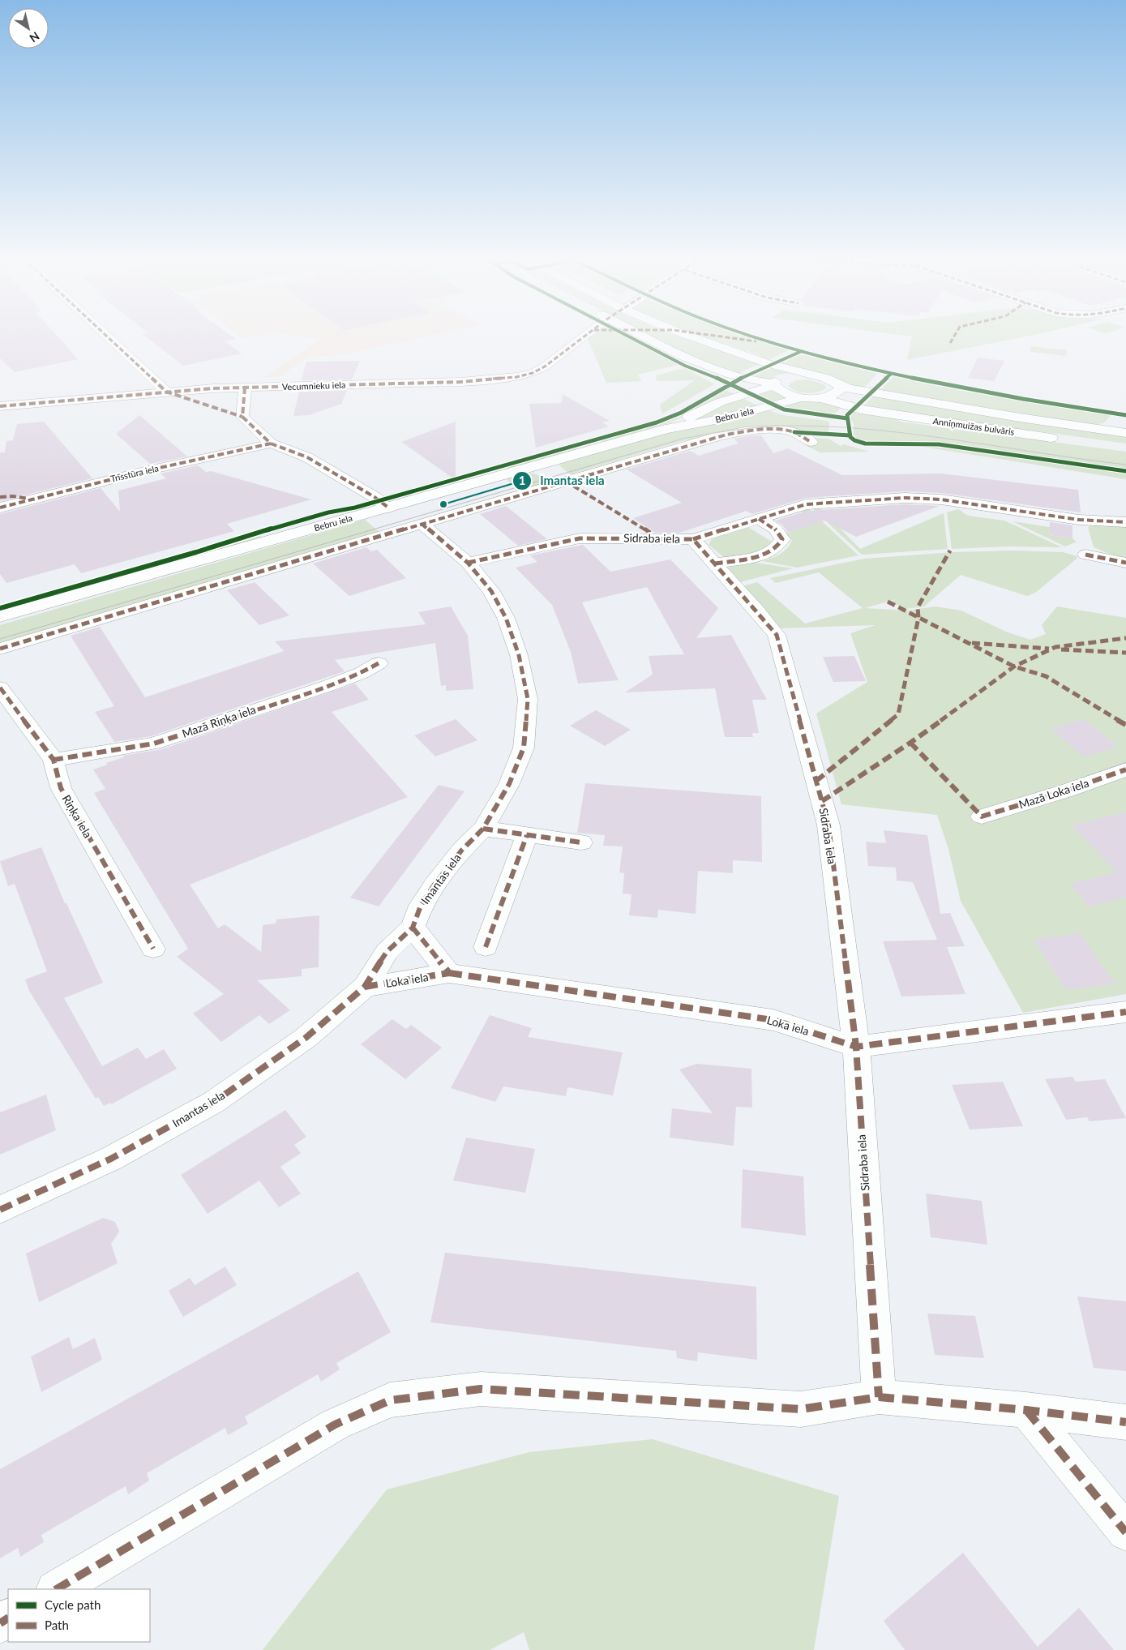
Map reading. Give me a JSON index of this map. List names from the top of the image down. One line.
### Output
{"streets":{"street":["Vecumnieku iela","Bebru iela","Anniņmuižas bulvāris","Trīsstūra iela","Sidraba iela","Mazā Riņķa iela","Mazā Loka iela","Riņķa iela","Imantas iela","Loka iela"]},"crossings":[["Bebru iela","Anniņmuižas bulvāris"],["Sidraba iela","Imantas iela"],["Sidraba iela","Loka iela"],["Mazā Riņķa iela","Riņķa iela"],["Imantas iela","Loka iela"]],"places":["Imantas iela"],"legend":["Cycle path","Path"],"north":"bottom right"}
